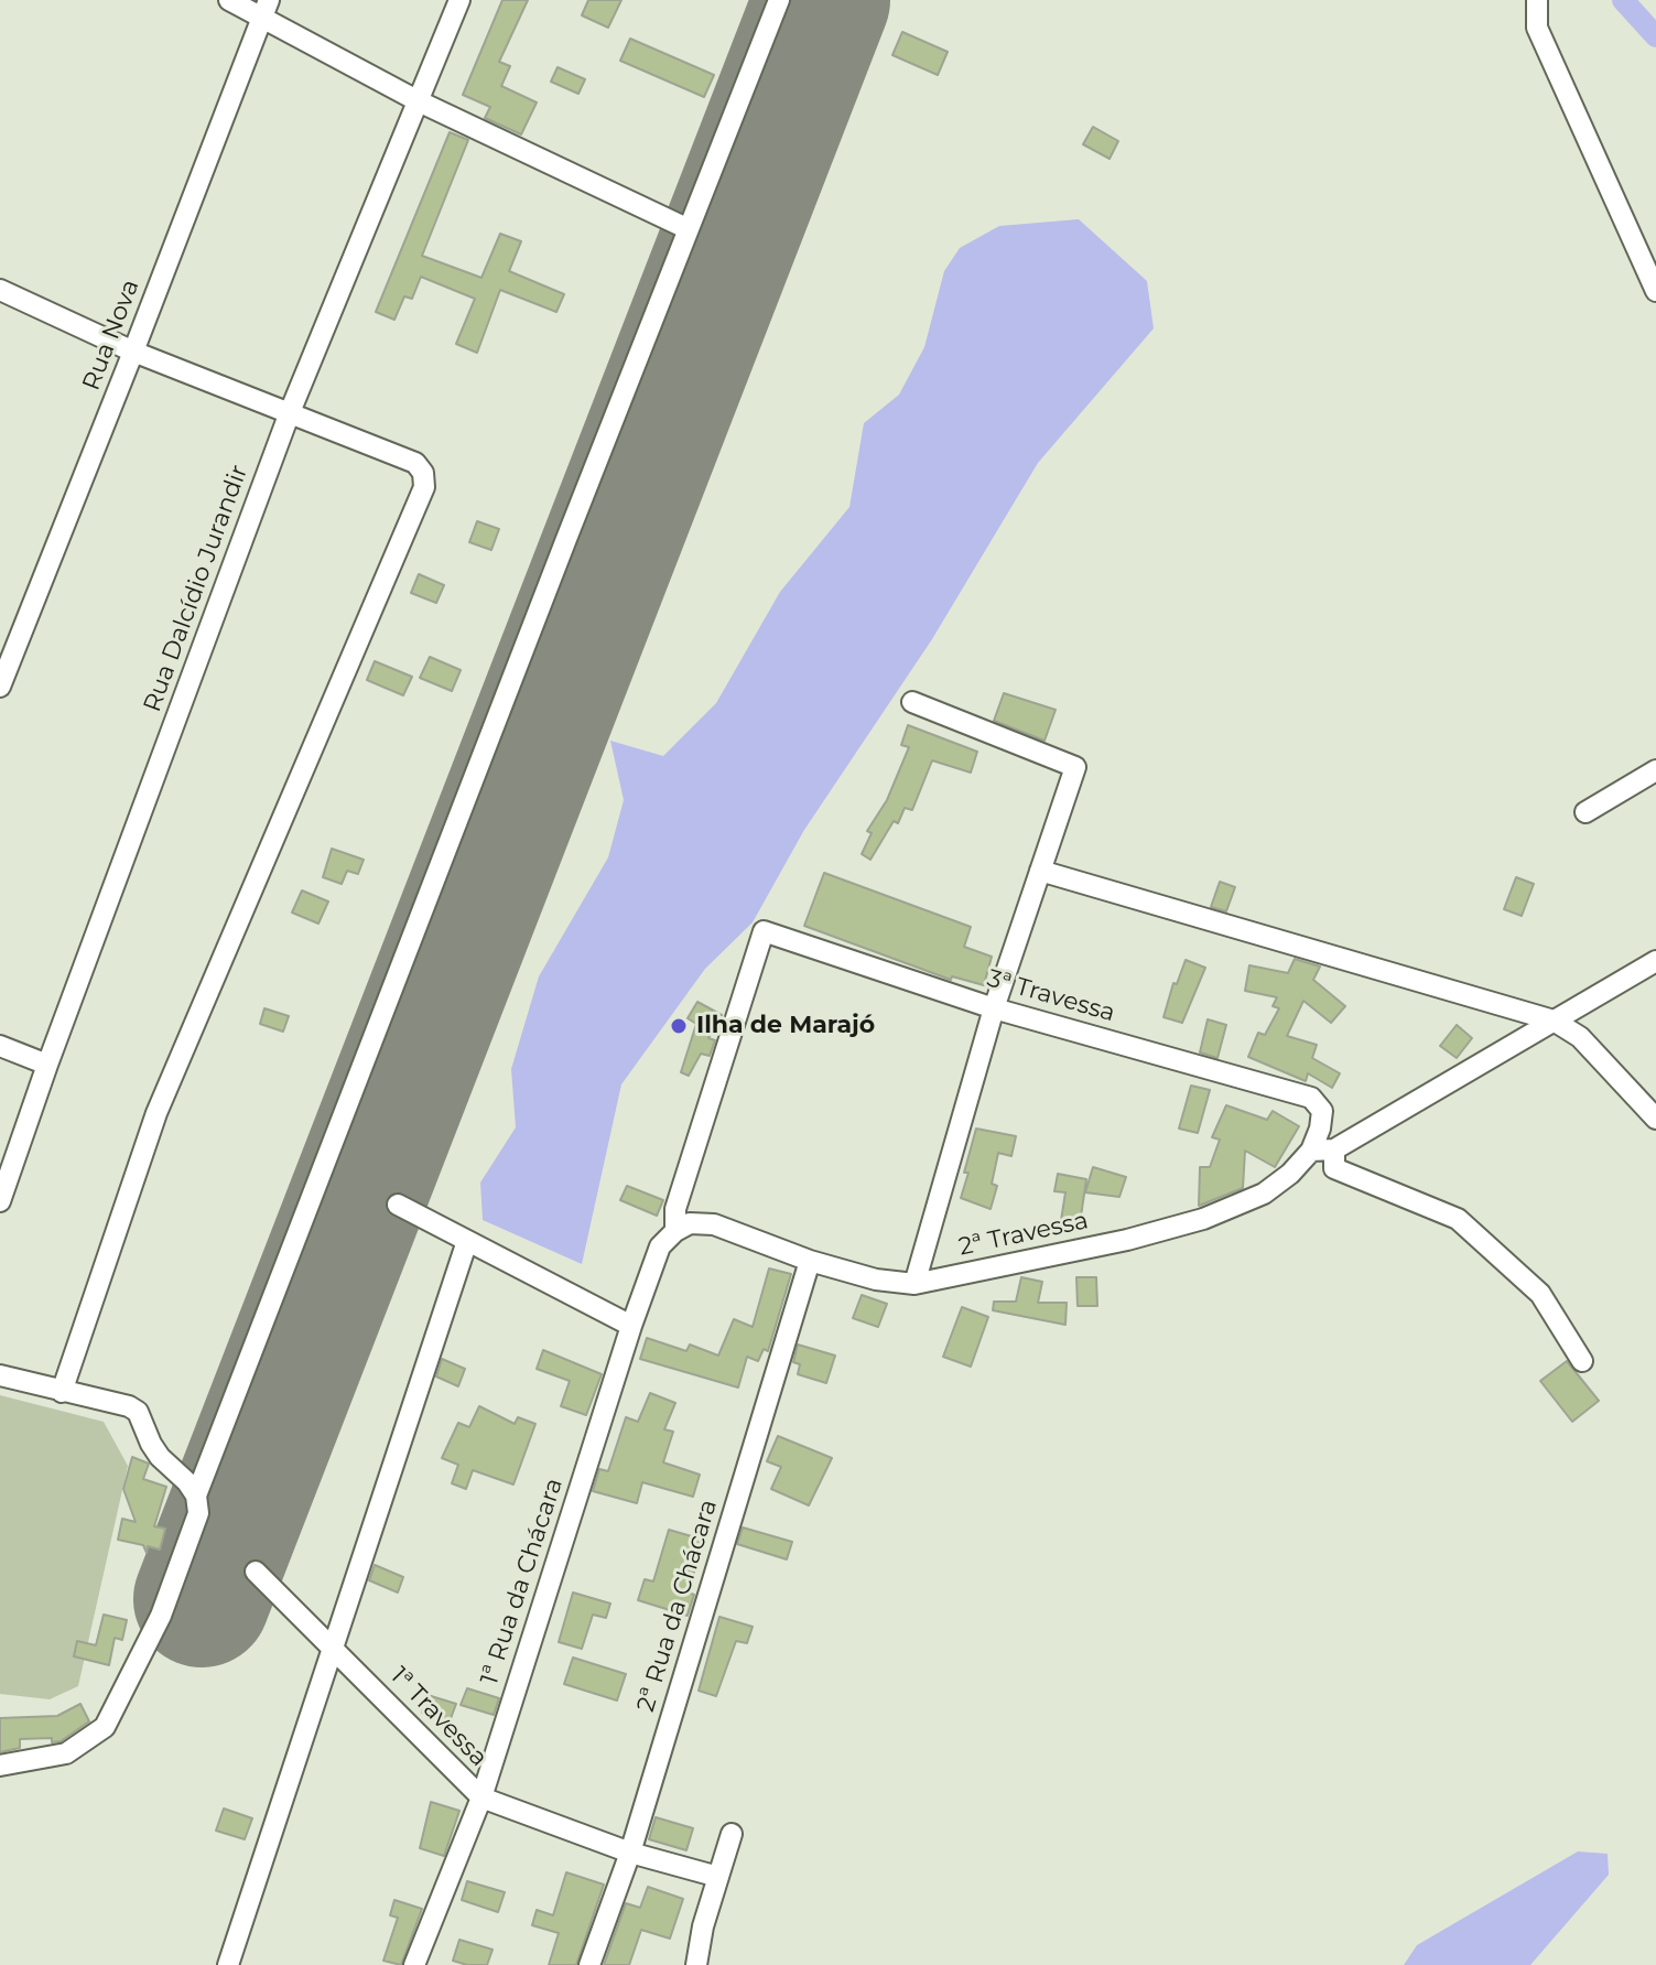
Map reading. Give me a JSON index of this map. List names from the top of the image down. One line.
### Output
{"streets":{"street":["Rua Nova","Rua Dalcídio Jurandir","3ª Travessa","2ª Travessa","1ª Rua da Chácara","2ª Rua da Chácara","1ª Travessa"]},"crossings":[["3ª Travessa","2ª Travessa"],["3ª Travessa","1ª Rua da Chácara"],["2ª Travessa","1ª Rua da Chácara"],["2ª Travessa","2ª Rua da Chácara"],["1ª Rua da Chácara","1ª Travessa"],["2ª Rua da Chácara","1ª Travessa"]],"places":["Ilha de Marajó"]}
